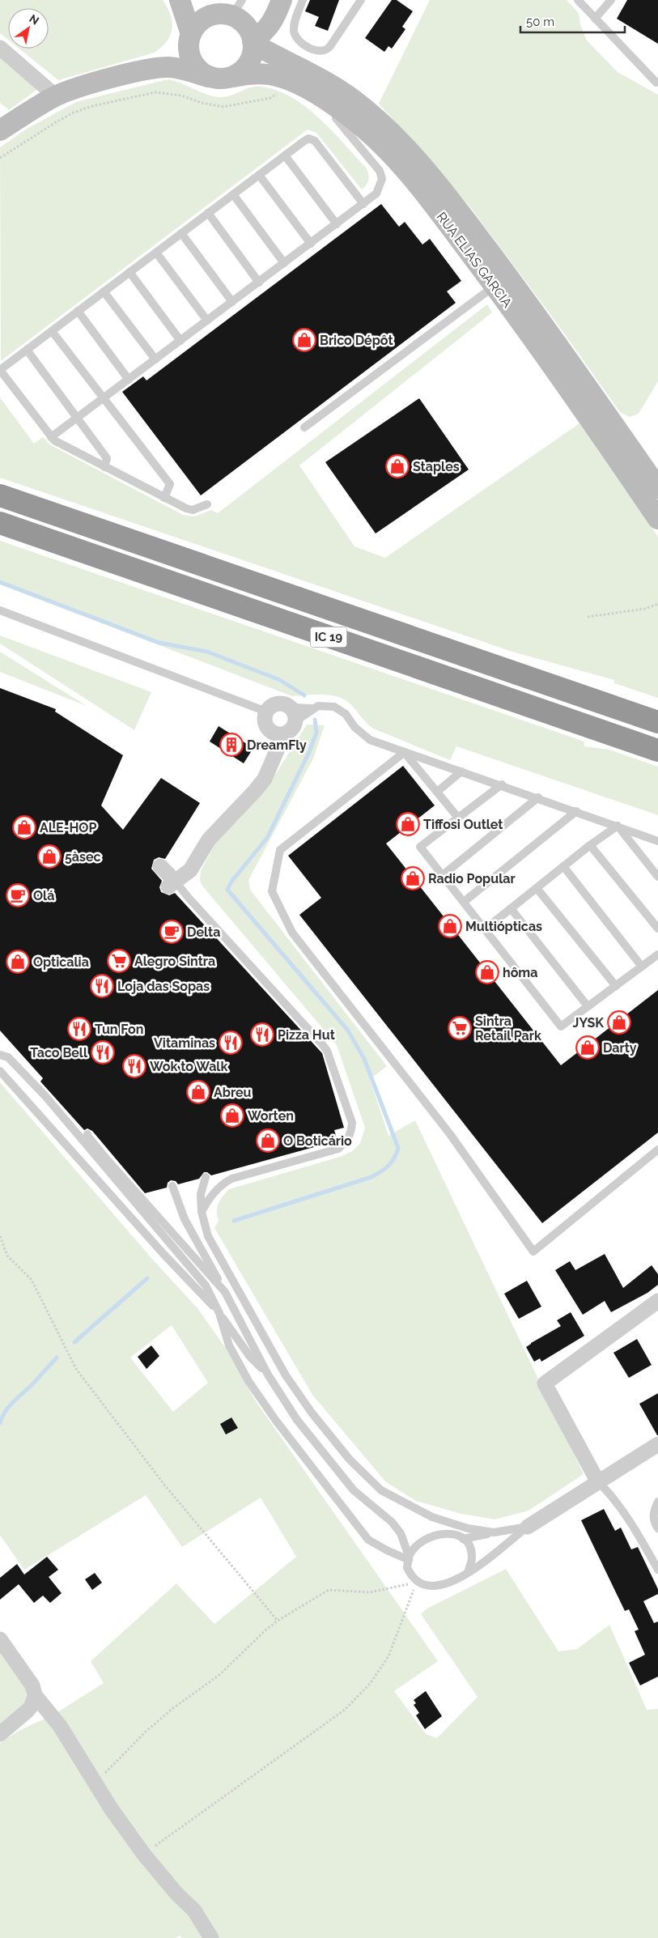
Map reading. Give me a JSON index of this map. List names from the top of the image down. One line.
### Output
{"streets":{"highway":["IC 19"],"street":["RUA ELIAS GARCIA"]},"places":{"shop":["Brico Dépôt","Staples","Tiffosi Outlet","ALE-HOP","5àsec","Radio Popular","Multiópticas","Opticalia","hôma","JYSK","Darty","Abreu","Worten","O Boticário"],"building":["DreamFly"],"cafe":["Olá","Delta"],"supermarket":["Alegro Sintra","Sintra Retail Park"],"restaurant":["Loja das Sopas","Tun Fon","Pizza Hut","Vitaminas","Taco Bell","Wok to Walk"]},"scale_bar":"50 m","north":"top right"}
